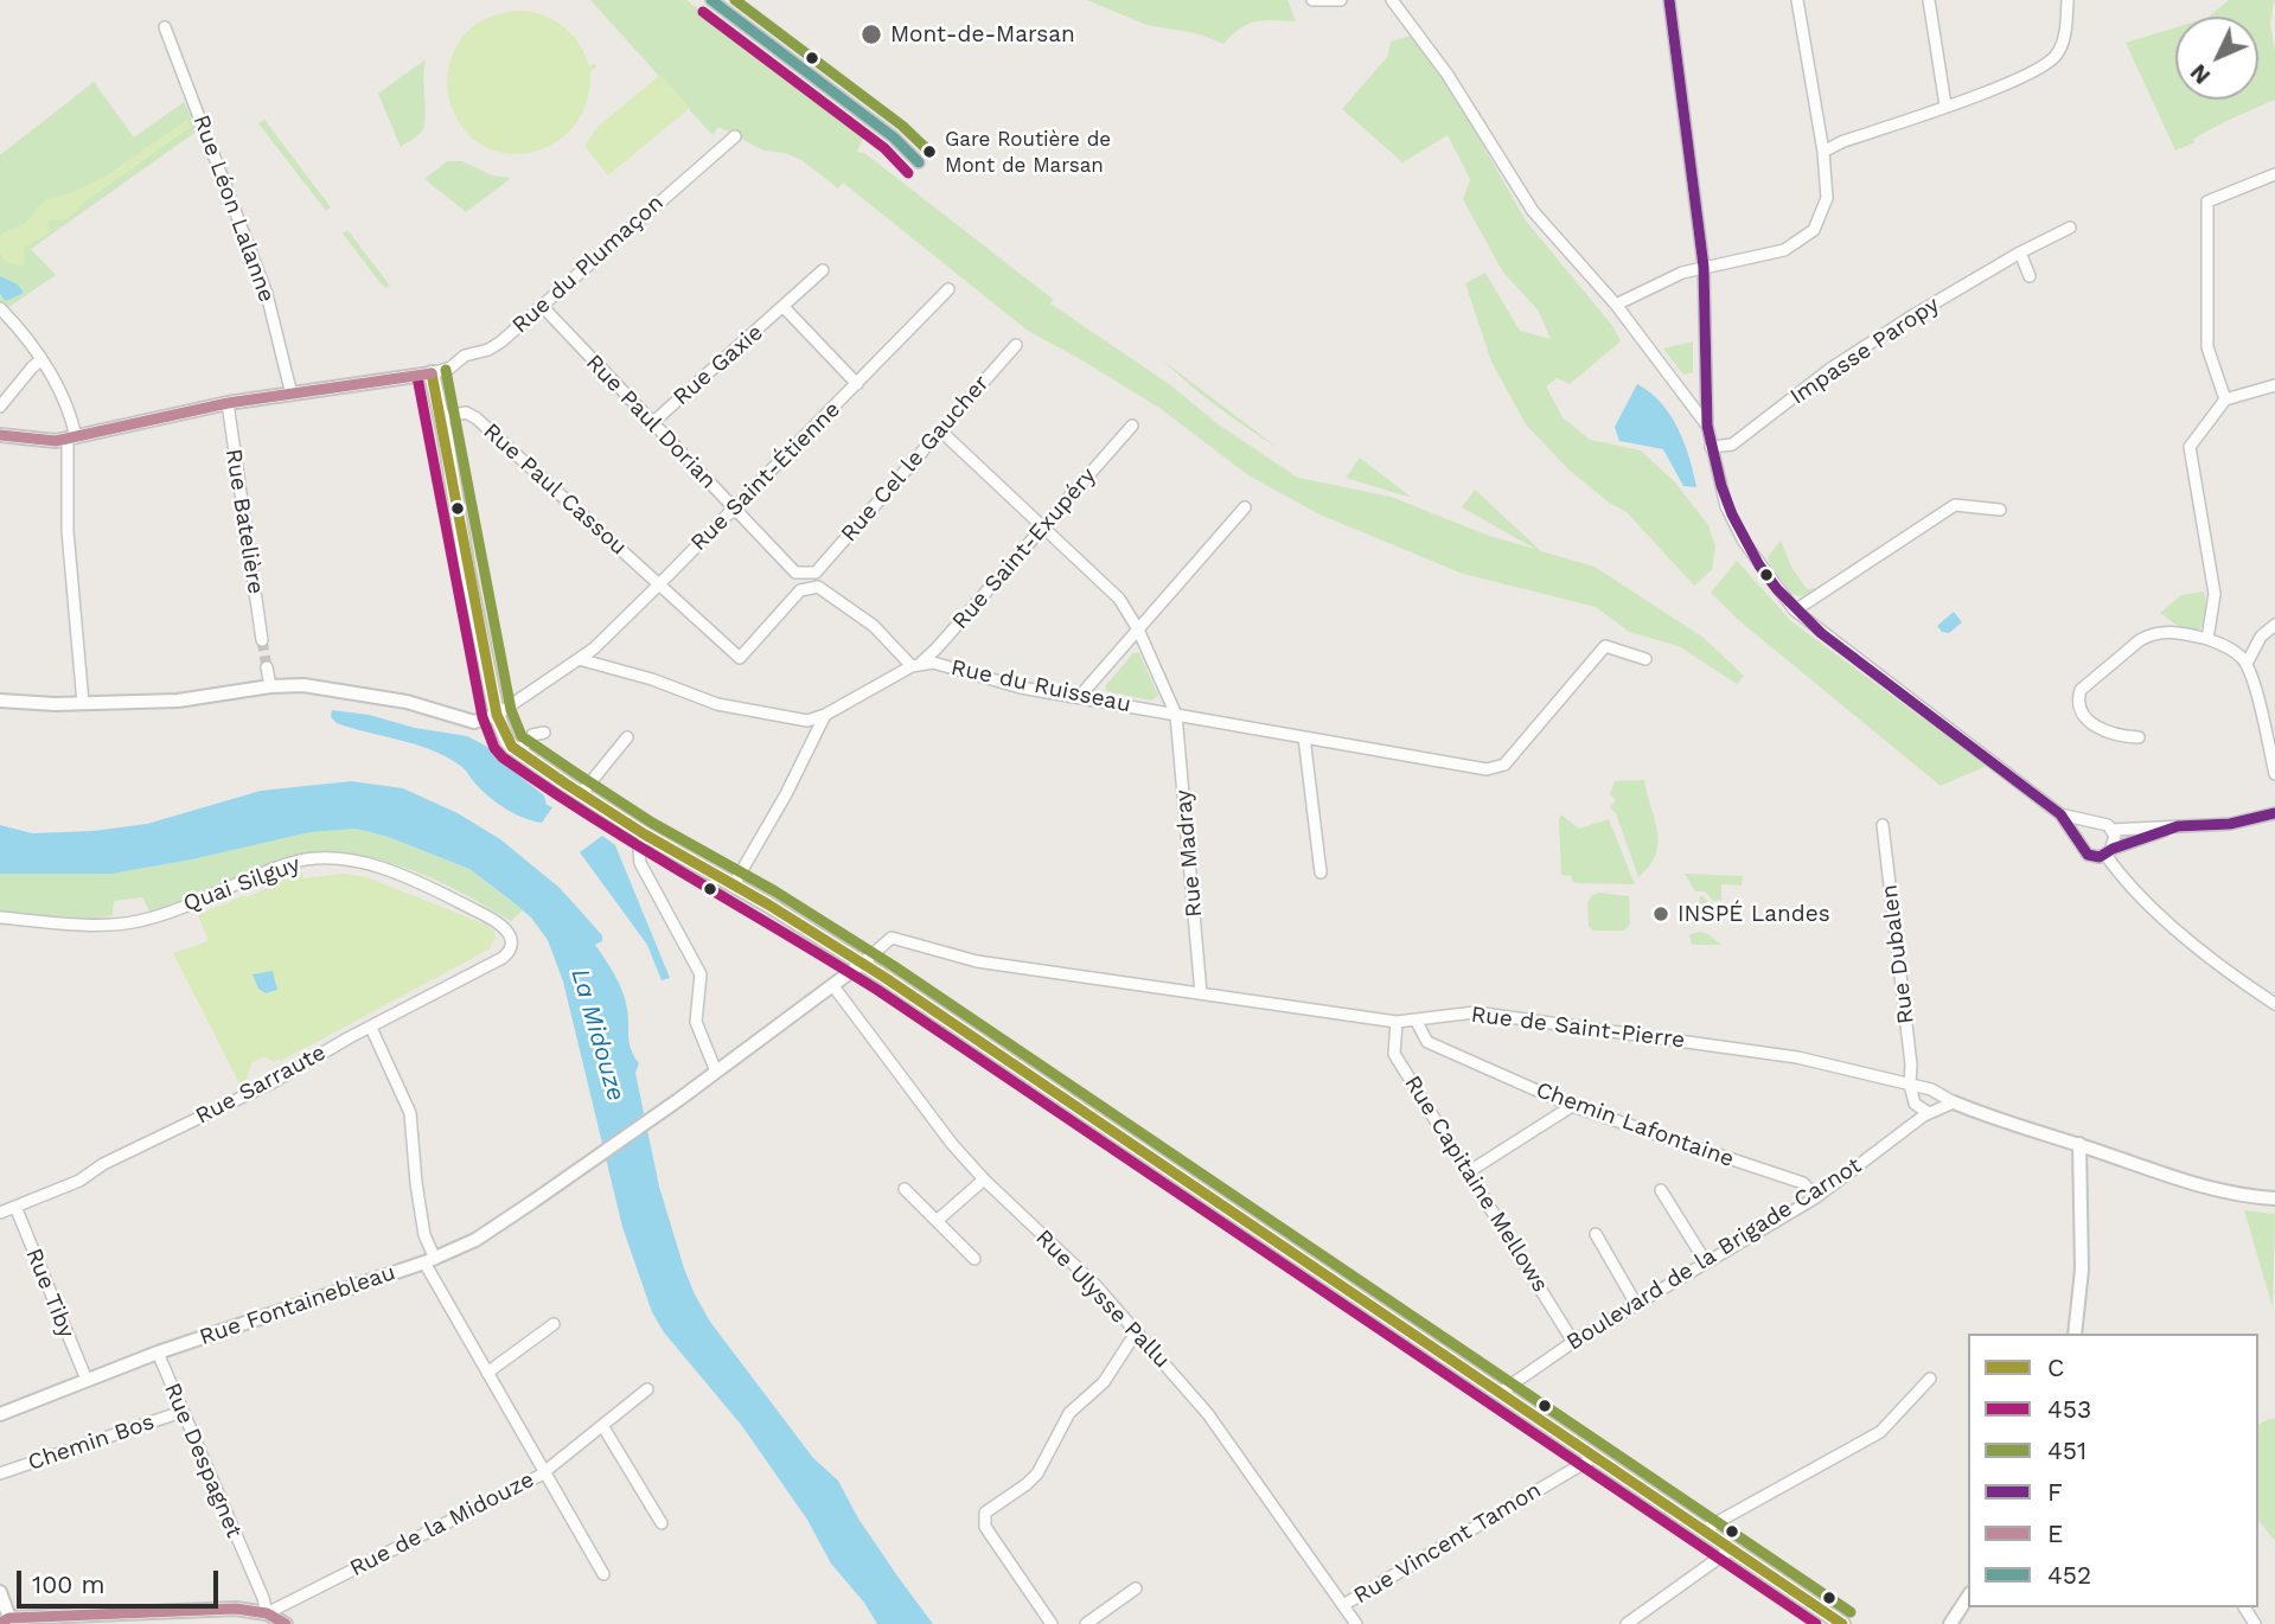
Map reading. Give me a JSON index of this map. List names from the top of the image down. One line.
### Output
{"streets":{"street":["Rue Léon Lalanne","Rue du Plumaçon","Impasse Paropy","Rue Gaxie","Rue Paul Dorian","Rue Cel le Gaucher","Rue Saint-Étienne","Rue Paul Cassou","Rue Batelière","Rue Saint-Exupéry","Rue du Ruisseau","Rue Madray","Quai Silguy","Rue Dubalen","Rue de Saint-Pierre","Rue Sarraute","Chemin Lafontaine","Rue Capitaine Mellows","Boulevard de la Brigade Carnot","Rue Tiby","Rue Ulysse Pallu","Rue Fontainebleau","Chemin Bos","Rue Despagnet","Rue de la Midouze","Rue Vincent Tamon"]},"crossings":[["Rue du Plumaçon","Rue Paul Dorian"],["Rue Gaxie","Rue Paul Dorian"],["Rue Gaxie","Rue Saint-Étienne"],["Rue Paul Dorian","Rue Saint-Étienne"],["Rue Cel le Gaucher","Rue du Ruisseau"],["Rue Saint-Étienne","Rue Paul Cassou"],["Rue Saint-Exupéry","Rue du Ruisseau"],["Rue du Ruisseau","Rue Madray"],["Rue Madray","Rue de Saint-Pierre"],["Quai Silguy","Rue Sarraute"],["Rue Dubalen","Rue de Saint-Pierre"],["Rue de Saint-Pierre","Chemin Lafontaine"],["Rue de Saint-Pierre","Rue Capitaine Mellows"],["Rue de Saint-Pierre","Boulevard de la Brigade Carnot"],["Rue de Saint-Pierre","Rue Fontainebleau"],["Rue Sarraute","Rue Tiby"],["Chemin Lafontaine","Boulevard de la Brigade Carnot"],["Rue Capitaine Mellows","Boulevard de la Brigade Carnot"],["Rue Tiby","Rue Fontainebleau"],["Rue Ulysse Pallu","Rue Fontainebleau"],["Rue Ulysse Pallu","Rue Vincent Tamon"],["Rue Fontainebleau","Rue Despagnet"],["Chemin Bos","Rue Despagnet"],["Rue Despagnet","Rue de la Midouze"]],"water":["La Midouze"],"places":["Mont-de-Marsan","Gare Routière de Mont de Marsan","INSPÉ Landes"],"lines":["transit line 451","transit line F","transit line 452","transit line 453","transit line C","transit line E"],"legend":["C","453","451","F","E","452"],"scale_bar":"100 m","north":"bottom left"}
